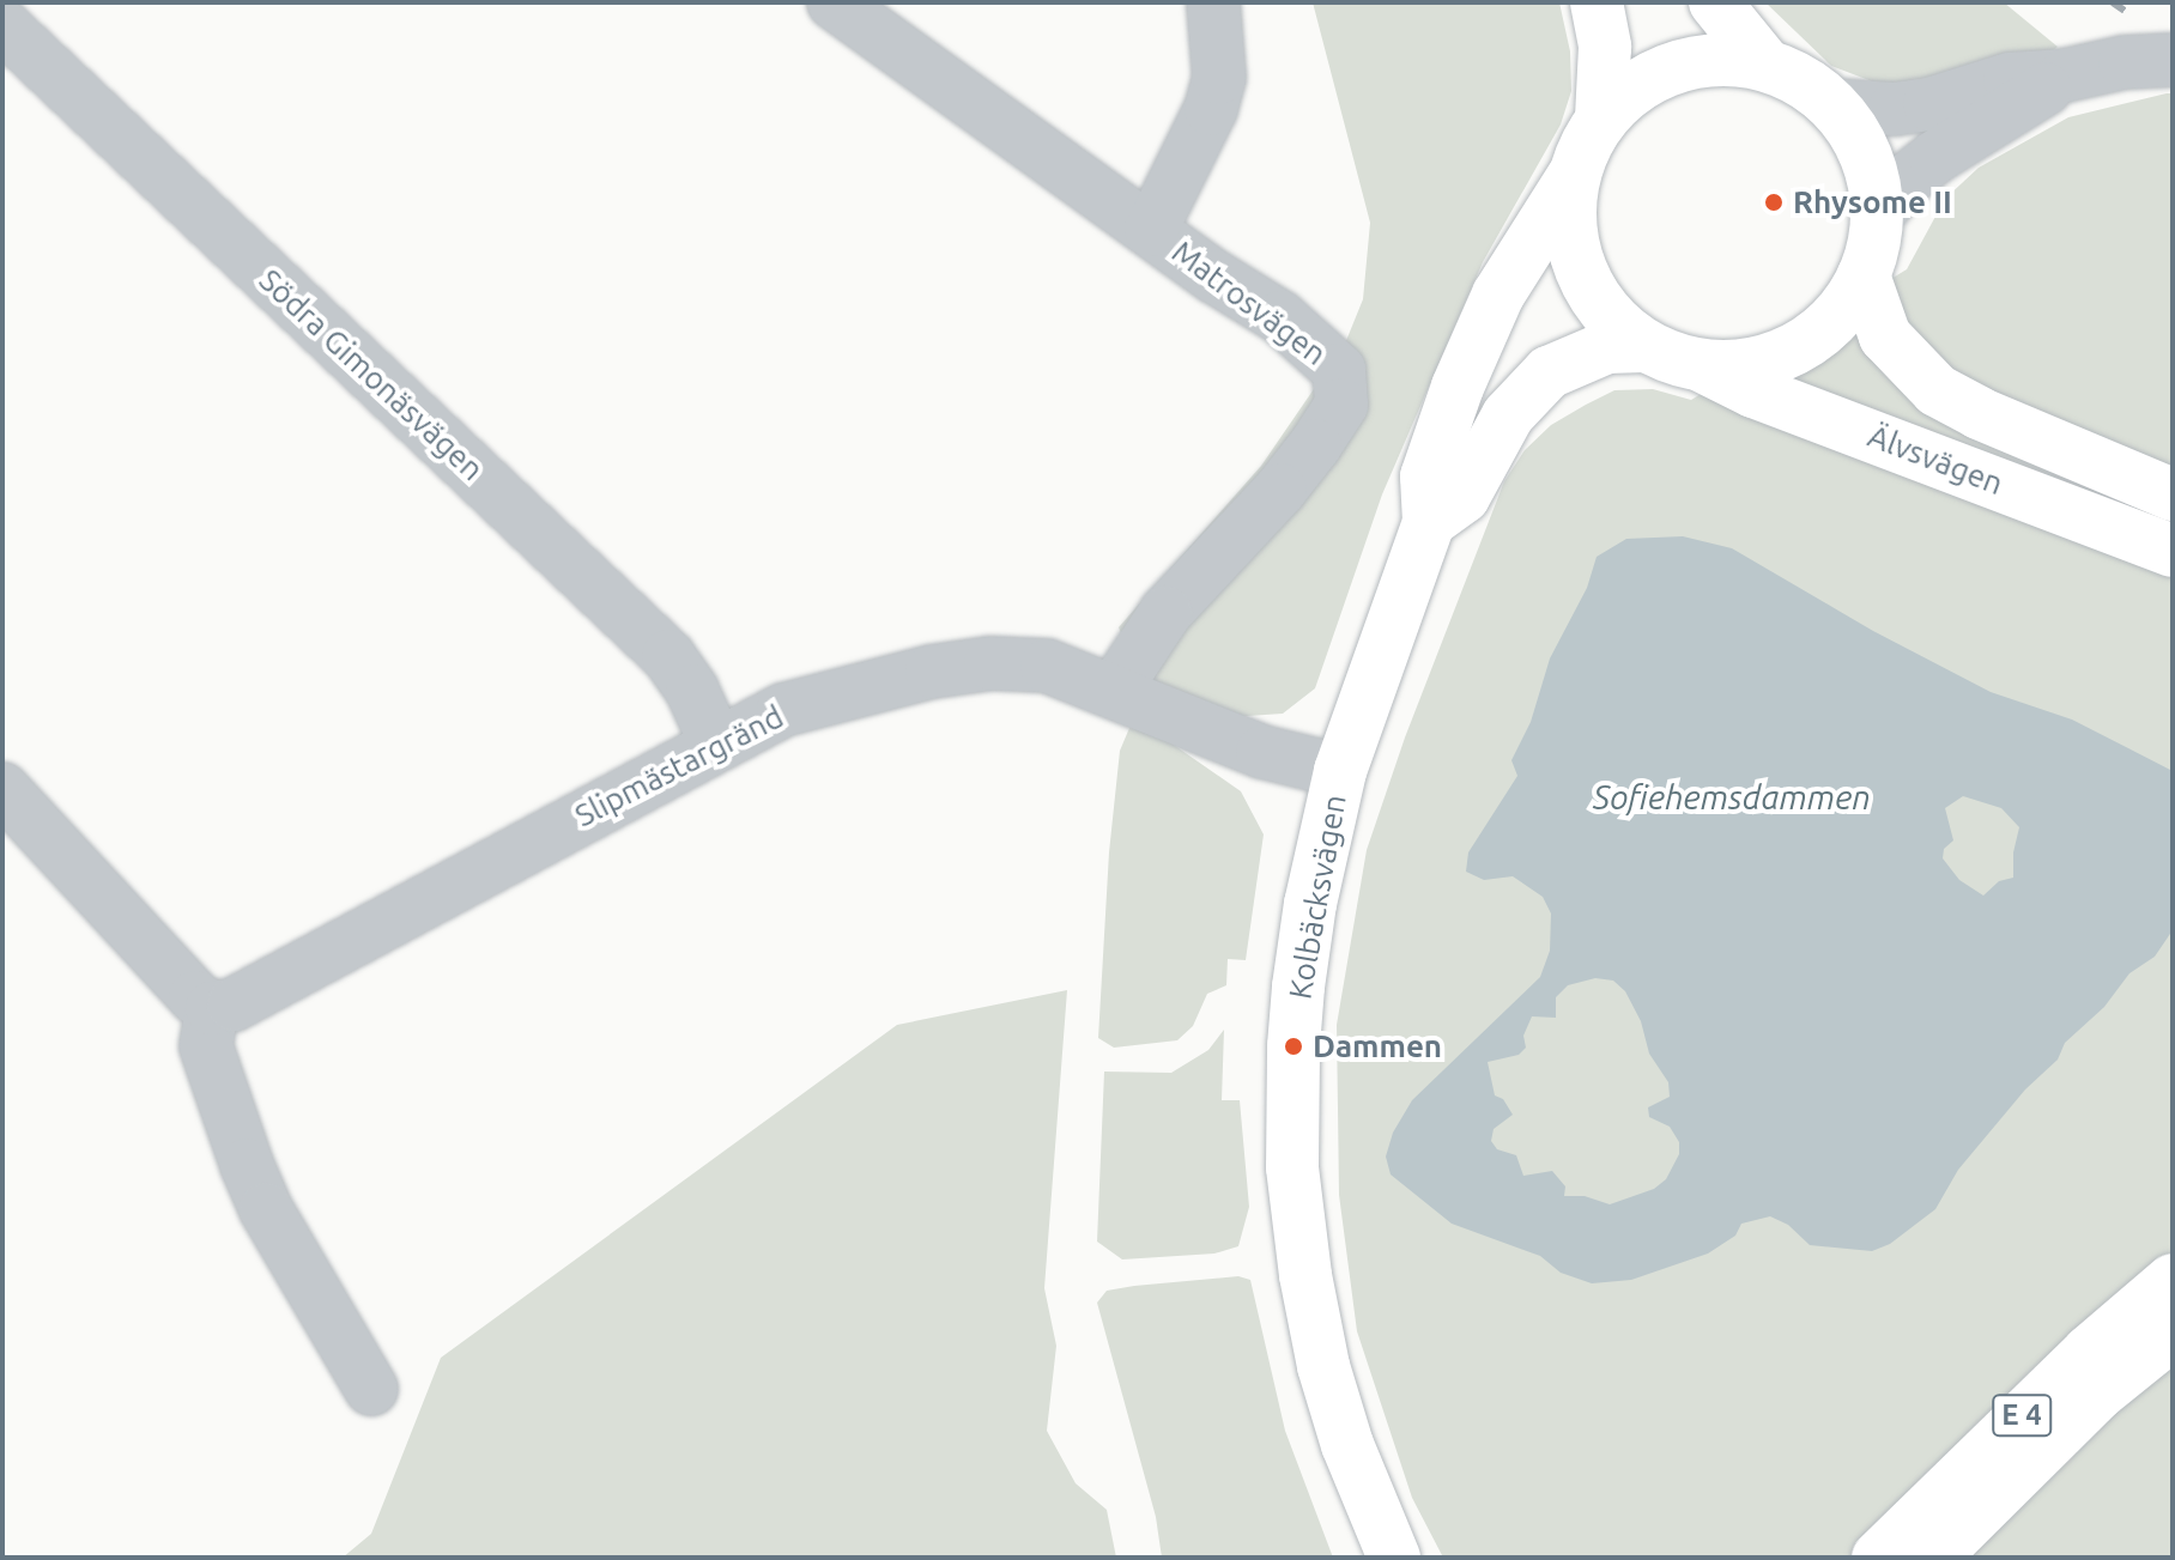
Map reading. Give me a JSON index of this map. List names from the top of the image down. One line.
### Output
{"streets":{"main road":["Älvsvägen","Kolbäcksvägen","E 4"],"street":["Matrosvägen","Södra Gimonäsvägen","Slipmästargränd"]},"crossings":[["Matrosvägen","Slipmästargränd"],["Södra Gimonäsvägen","Slipmästargränd"],["Älvsvägen","Kolbäcksvägen"],["Slipmästargränd","Kolbäcksvägen"]],"water":["Sofiehemsdammen"],"places":["Rhysome II","Dammen"]}
